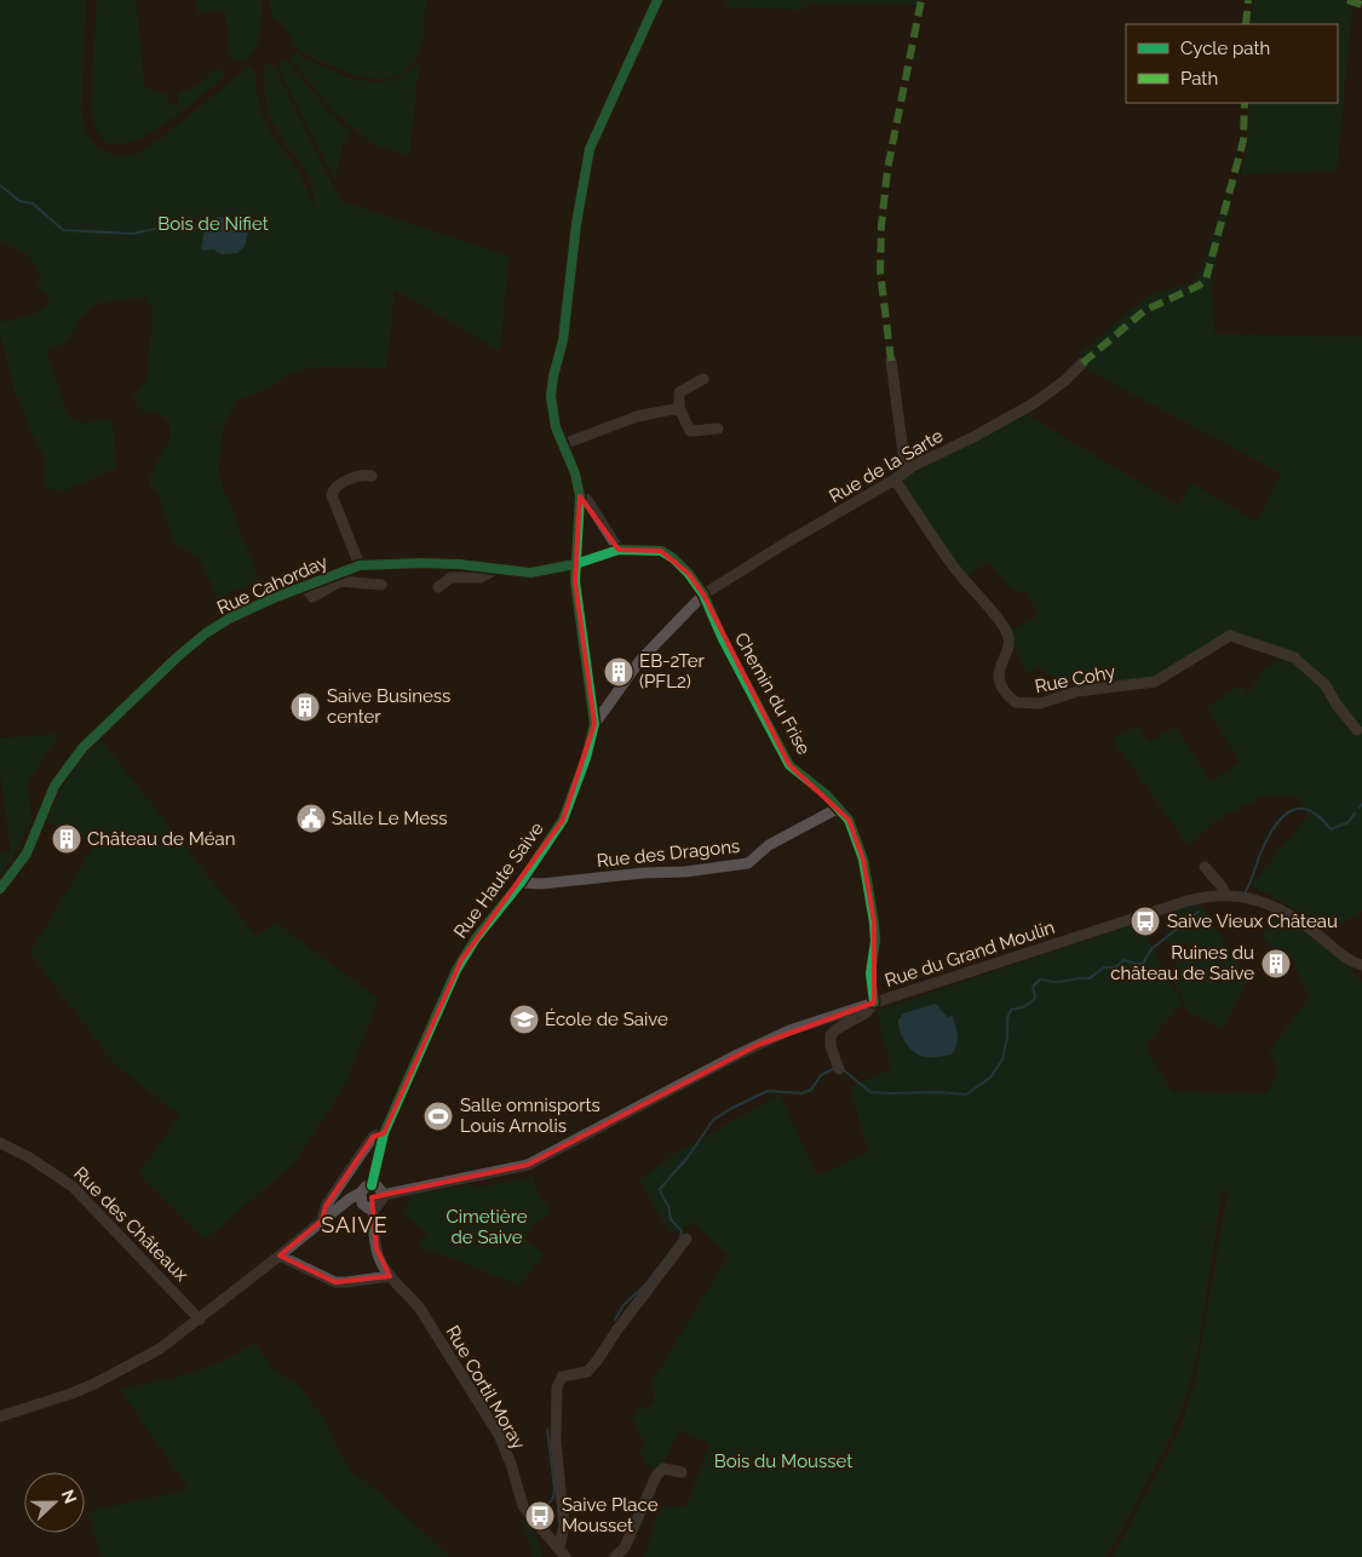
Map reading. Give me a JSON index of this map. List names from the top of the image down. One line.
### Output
{"streets":{"street":["Rue de la Sarte","Rue Cahorday","Rue Cohy","Chemin du Frise","Rue des Dragons","Rue Haute Saive","Rue du Grand Moulin","Rue des Châteaux","Rue Cortil Moray"]},"crossings":[["Rue de la Sarte","Rue Cohy"],["Rue de la Sarte","Chemin du Frise"],["Rue de la Sarte","Rue Haute Saive"],["Rue Cahorday","Rue Haute Saive"],["Chemin du Frise","Rue des Dragons"],["Chemin du Frise","Rue Haute Saive"],["Chemin du Frise","Rue du Grand Moulin"],["Rue des Dragons","Rue Haute Saive"]],"districts":["SAIVE"],"parks":["Bois de Nifiet","Cimetière de Saive","Bois du Mousset"],"places":{"building":["EB-2Ter (PFL2)","Saive Business center","Château de Méan","Ruines du château de Saive"],"public building":["Salle Le Mess"],"bus stop":["Saive Vieux Château","Saive Place Mousset"],"school or university":["École de Saive"],"sports":["Salle omnisports Louis Arnolis"]},"legend":["Cycle path","Path"],"north":"right"}
